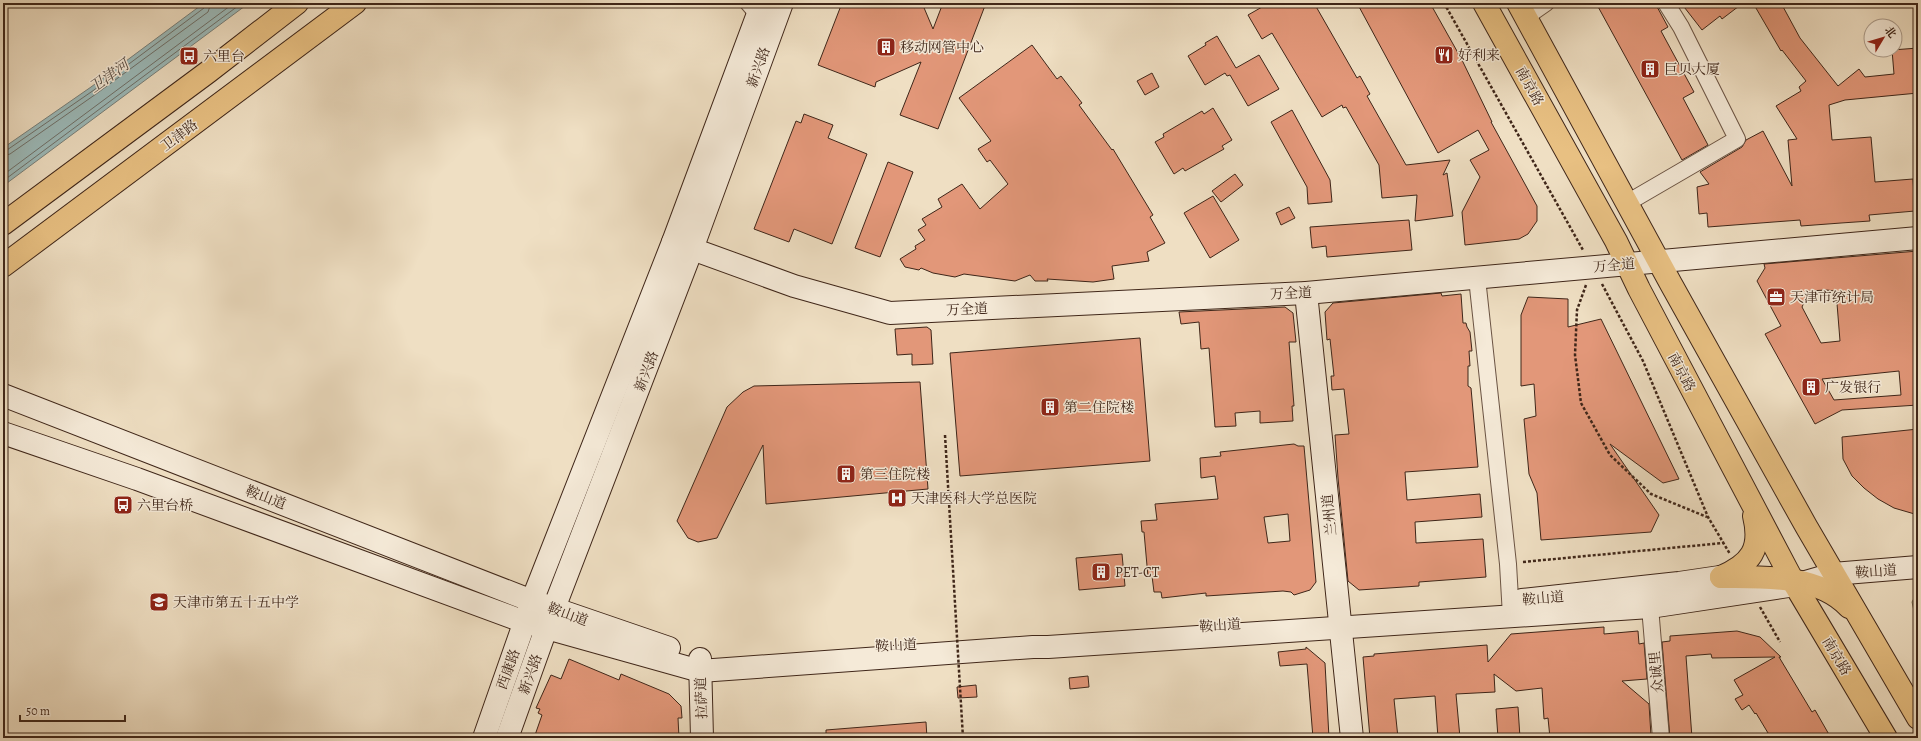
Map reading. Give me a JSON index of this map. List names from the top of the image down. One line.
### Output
{"streets":{"main road":["新兴路","南京路","卫津路","万全道","鞍山道","兰州道","西康路","拉萨道"],"street":["众诚里"]},"crossings":[["新兴路","万全道"],["新兴路","鞍山道"],["新兴路","西康路"],["南京路","万全道"],["南京路","鞍山道"],["万全道","兰州道"],["万全道","西康路"],["鞍山道","兰州道"],["鞍山道","西康路"],["鞍山道","众诚里"],["鞍山道","拉萨道"]],"water":["卫津河"],"places":{"building":["移动网管中心","巨贝大厦","广发银行","第二住院楼","第三住院楼","PET-CT"],"restaurant":["好利来"],"bus stop":["六里台","六里台桥"],"office":["天津市统计局"],"hospital":["天津医科大学总医院"],"school or university":["天津市第五十五中学"]},"scale_bar":"50 m","north":"top right"}
